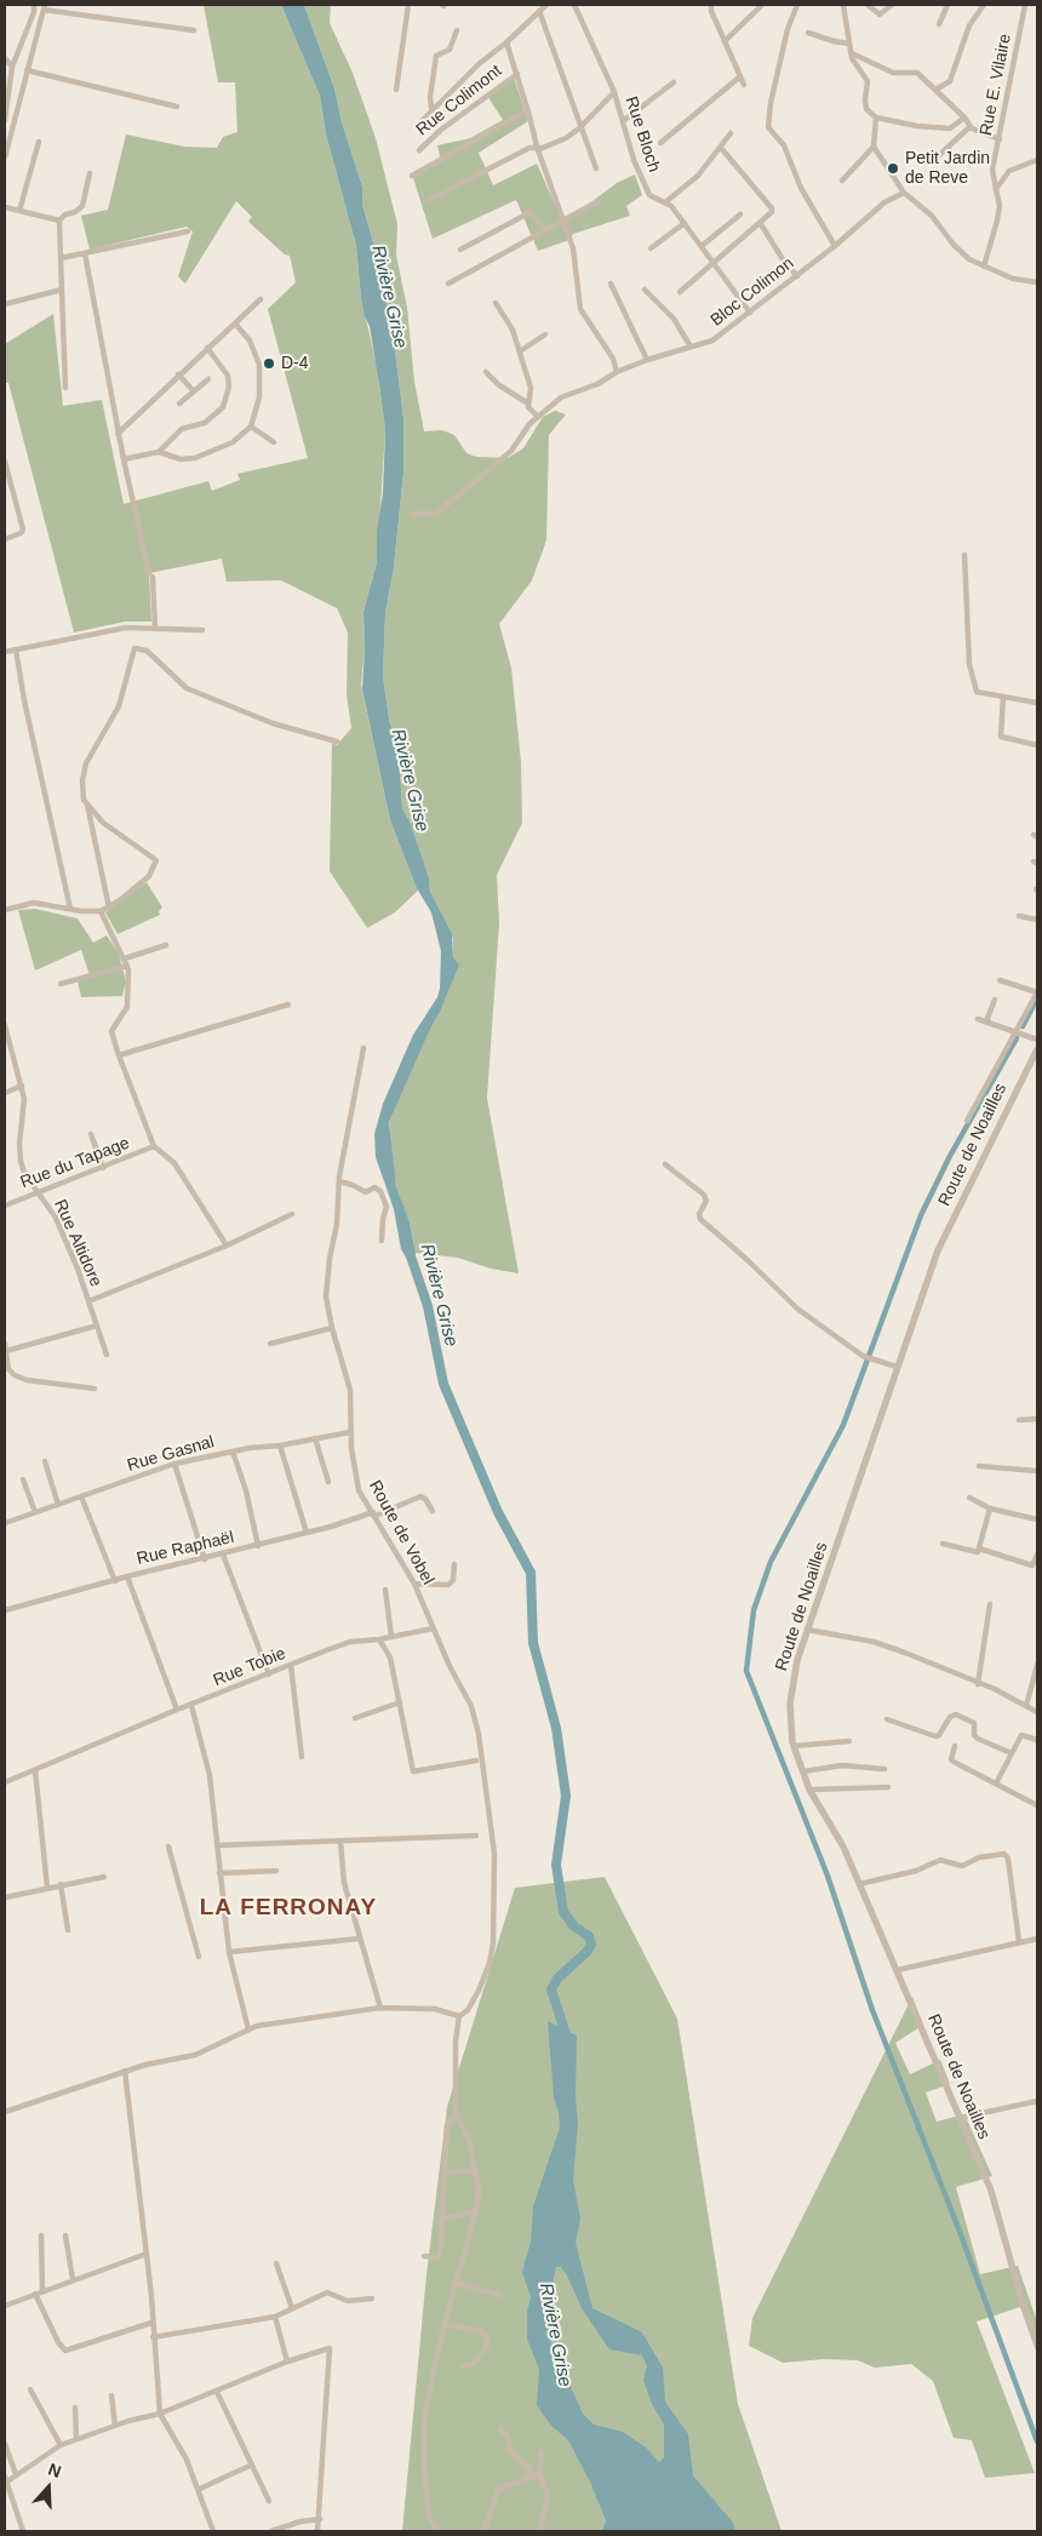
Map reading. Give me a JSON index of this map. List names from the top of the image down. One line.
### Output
{"streets":{"street":["Rue E. Vilaire","Rue Colimont","Rue Bloch","Bloc Colimon","Route de Noailles","Rue du Tapage","Rue Altidore","Rue Gasnal","Route de Vobel","Rue Raphaël","Rue Tobie"]},"crossings":[["Rue Bloch","Bloc Colimon"],["Rue du Tapage","Rue Altidore"],["Rue Gasnal","Route de Vobel"],["Route de Vobel","Rue Raphaël"],["Route de Vobel","Rue Tobie"]],"districts":["LA FERRONAY"],"water":["Rivière Grise"],"places":["Petit Jardin de Reve","D-4"],"north":"top"}
